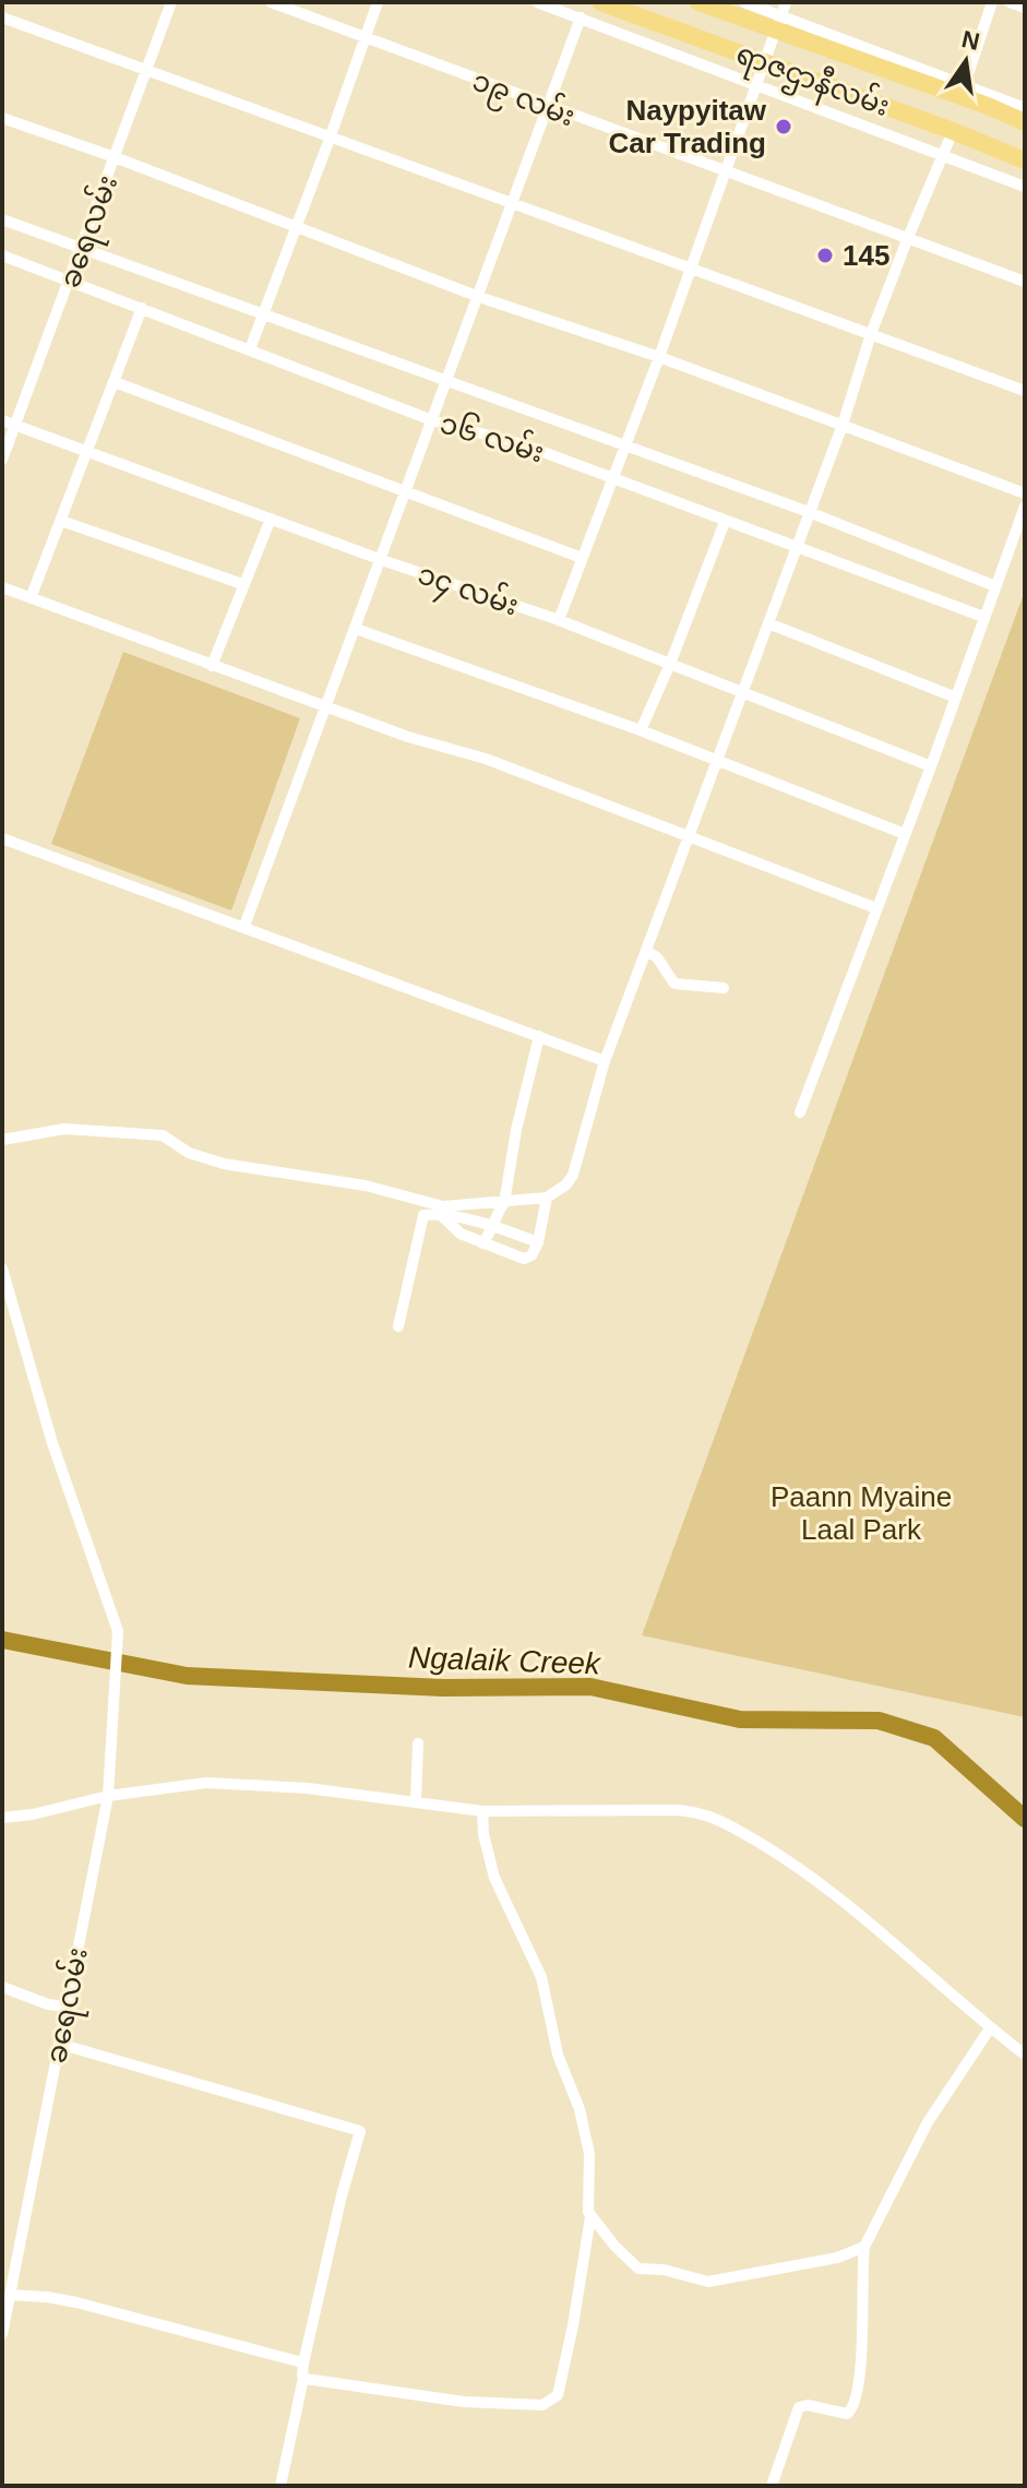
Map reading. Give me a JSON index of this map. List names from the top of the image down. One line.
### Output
{"streets":{"main road":["ရာဇဌာနီလမ်း"],"street":["၁၉ လမ်း","ခရေလမ်း","၁၆ လမ်း","၁၄ လမ်း"]},"crossings":[["ခရေလမ်း","၁၆ လမ်း"],["ခရေလမ်း","၁၄ လမ်း"]],"water":["Ngalaik Creek"],"parks":["Paann Myaine Laal Park"],"places":["Naypyitaw Car Trading","145"],"north":"top"}
